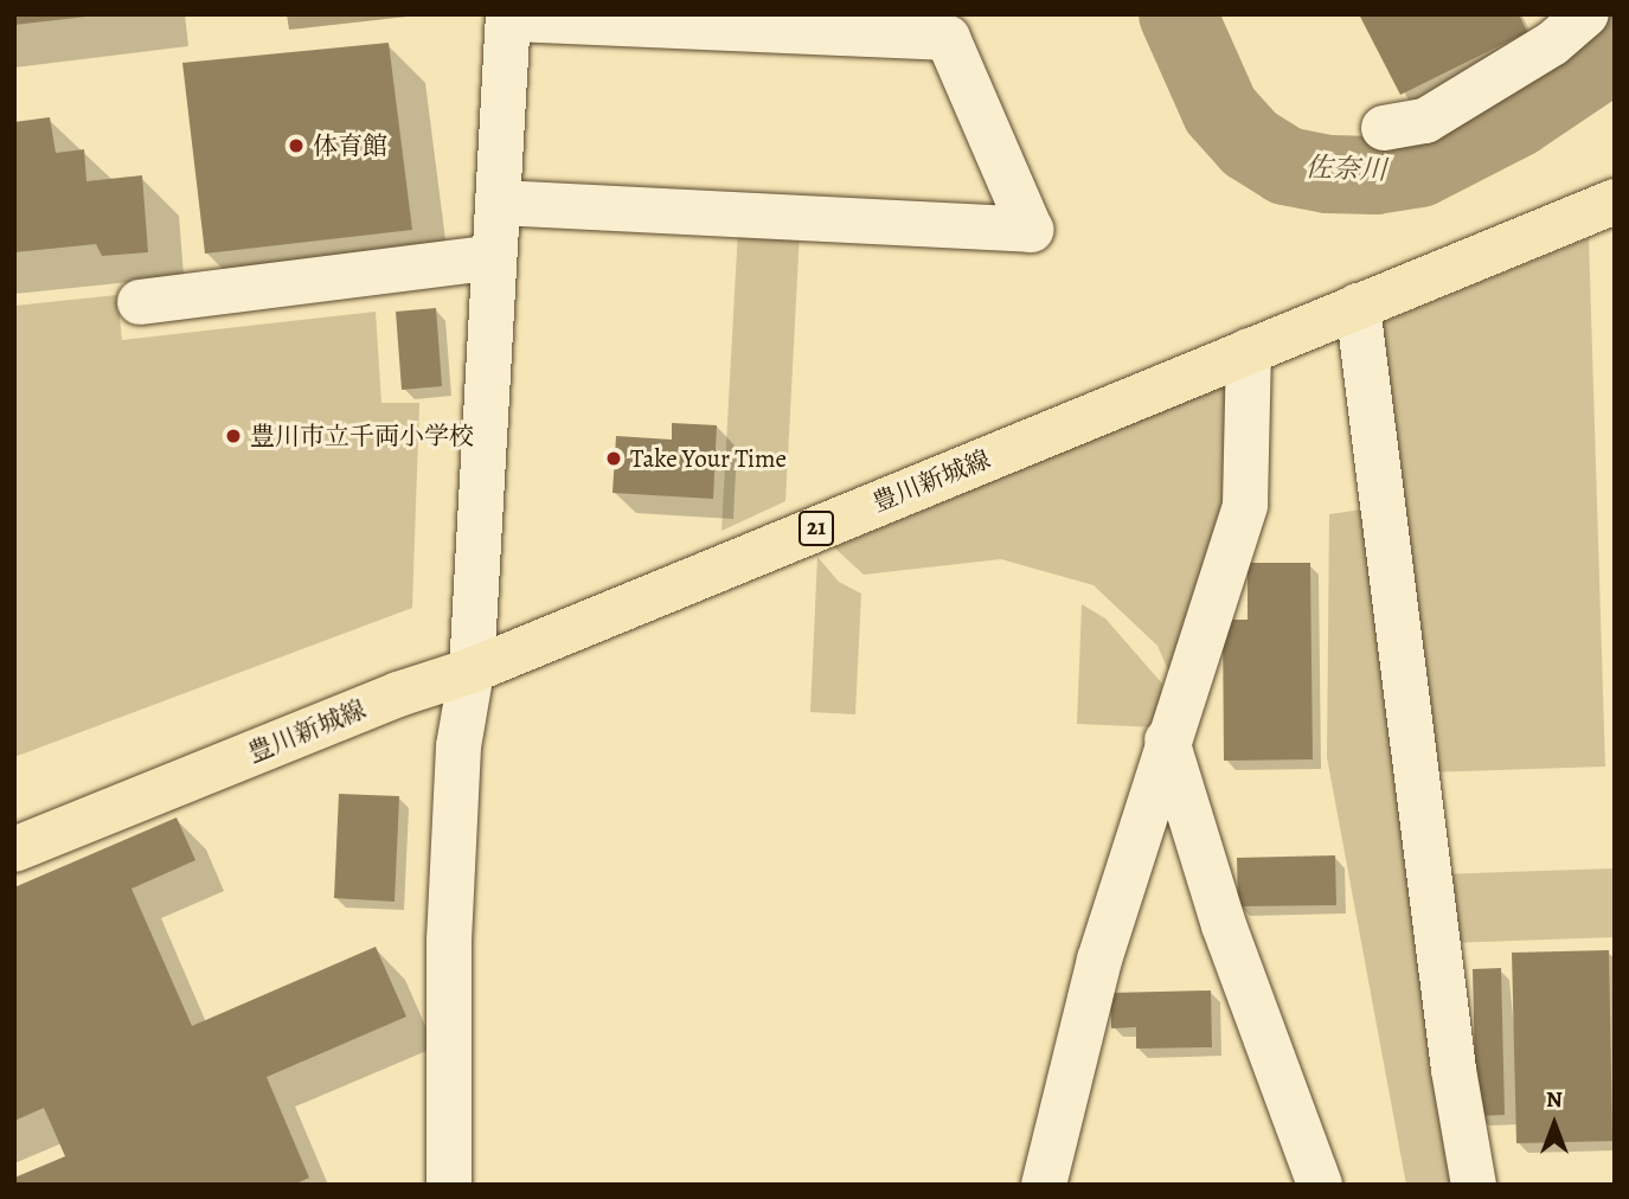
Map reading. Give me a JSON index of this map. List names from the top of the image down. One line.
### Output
{"streets":{"main road":["豊川新城線","21"]},"water":["佐奈川"],"places":["体育館","豊川市立千両小学校","Take Your Time"],"north":"top"}
